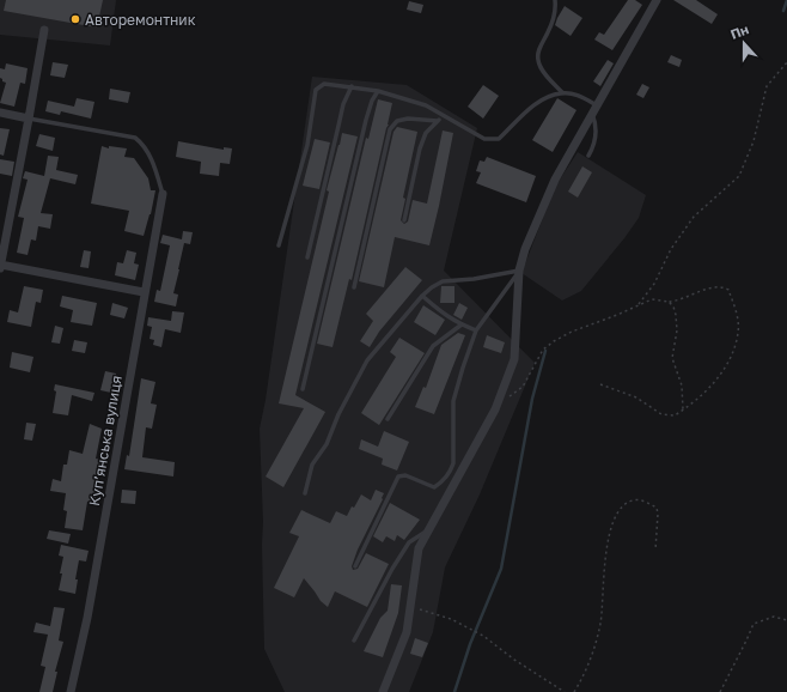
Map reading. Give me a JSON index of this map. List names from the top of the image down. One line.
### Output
{"streets":{"street":["Купʼянська вулиця"]},"places":["Авторемонтник"],"north":"top"}
